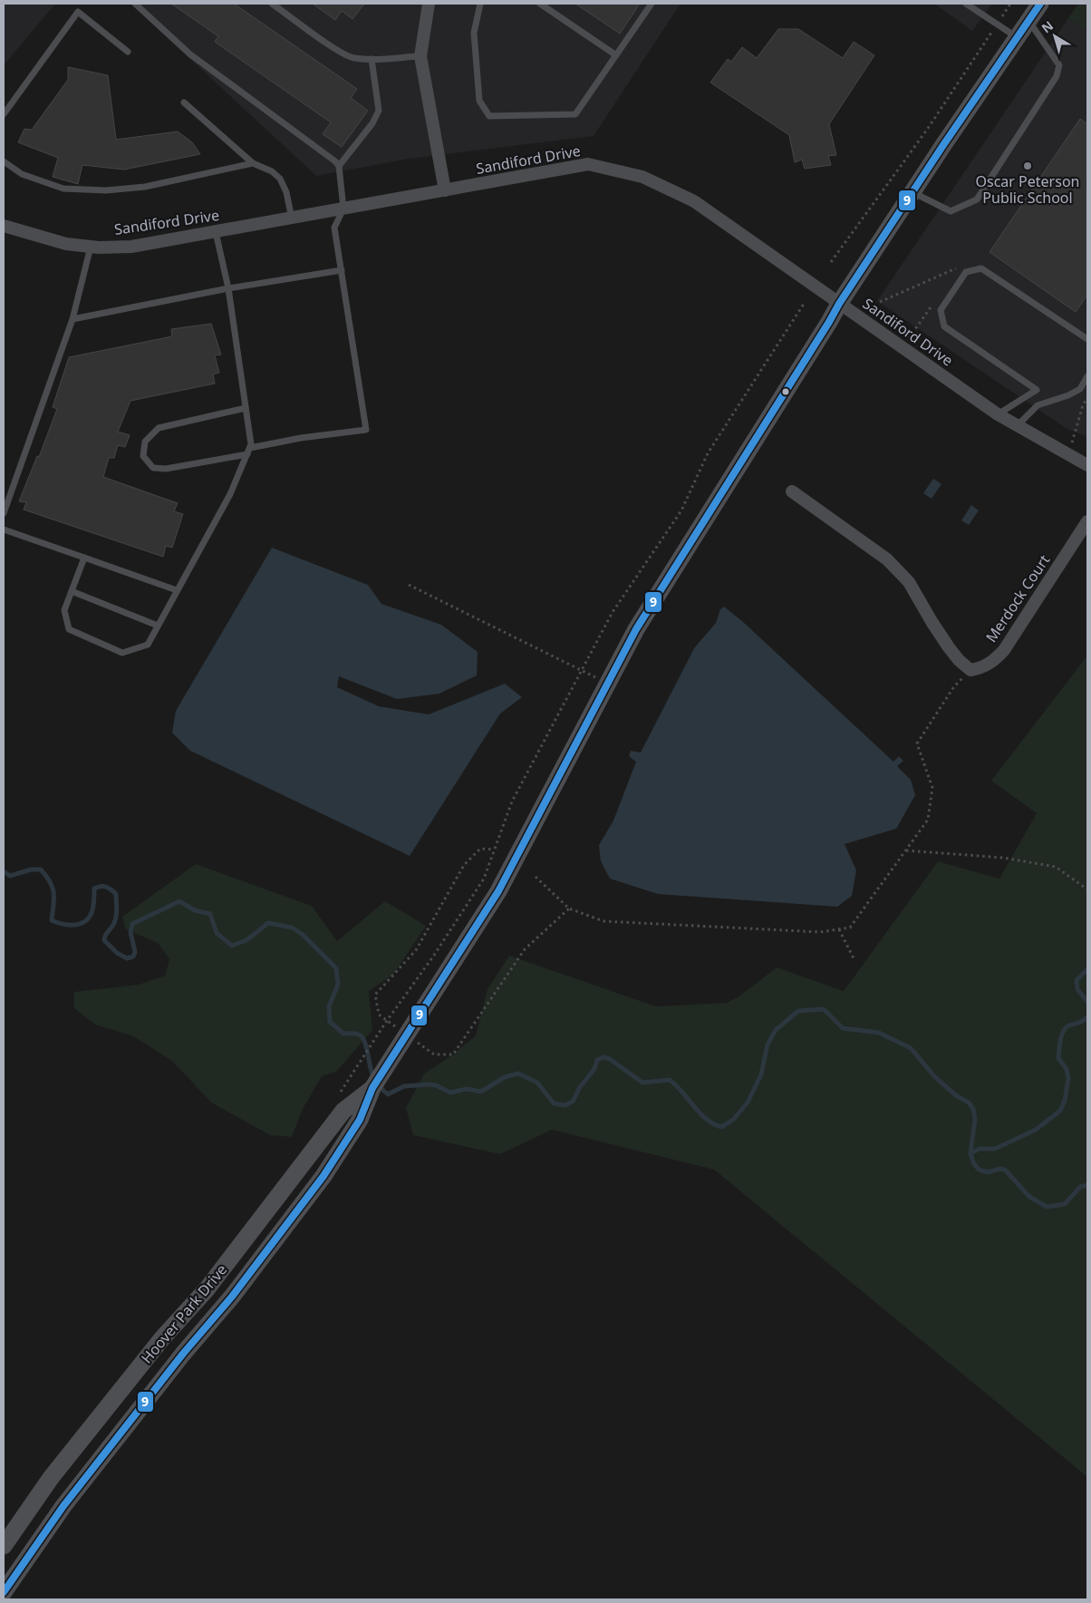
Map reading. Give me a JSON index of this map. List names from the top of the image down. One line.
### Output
{"streets":{"street":["Sandiford Drive","Merdock Court","Hoover Park Drive"]},"crossings":[["Sandiford Drive","Hoover Park Drive"]],"places":["Oscar Peterson Public School"],"lines":["transit line 9"],"north":"top left"}
